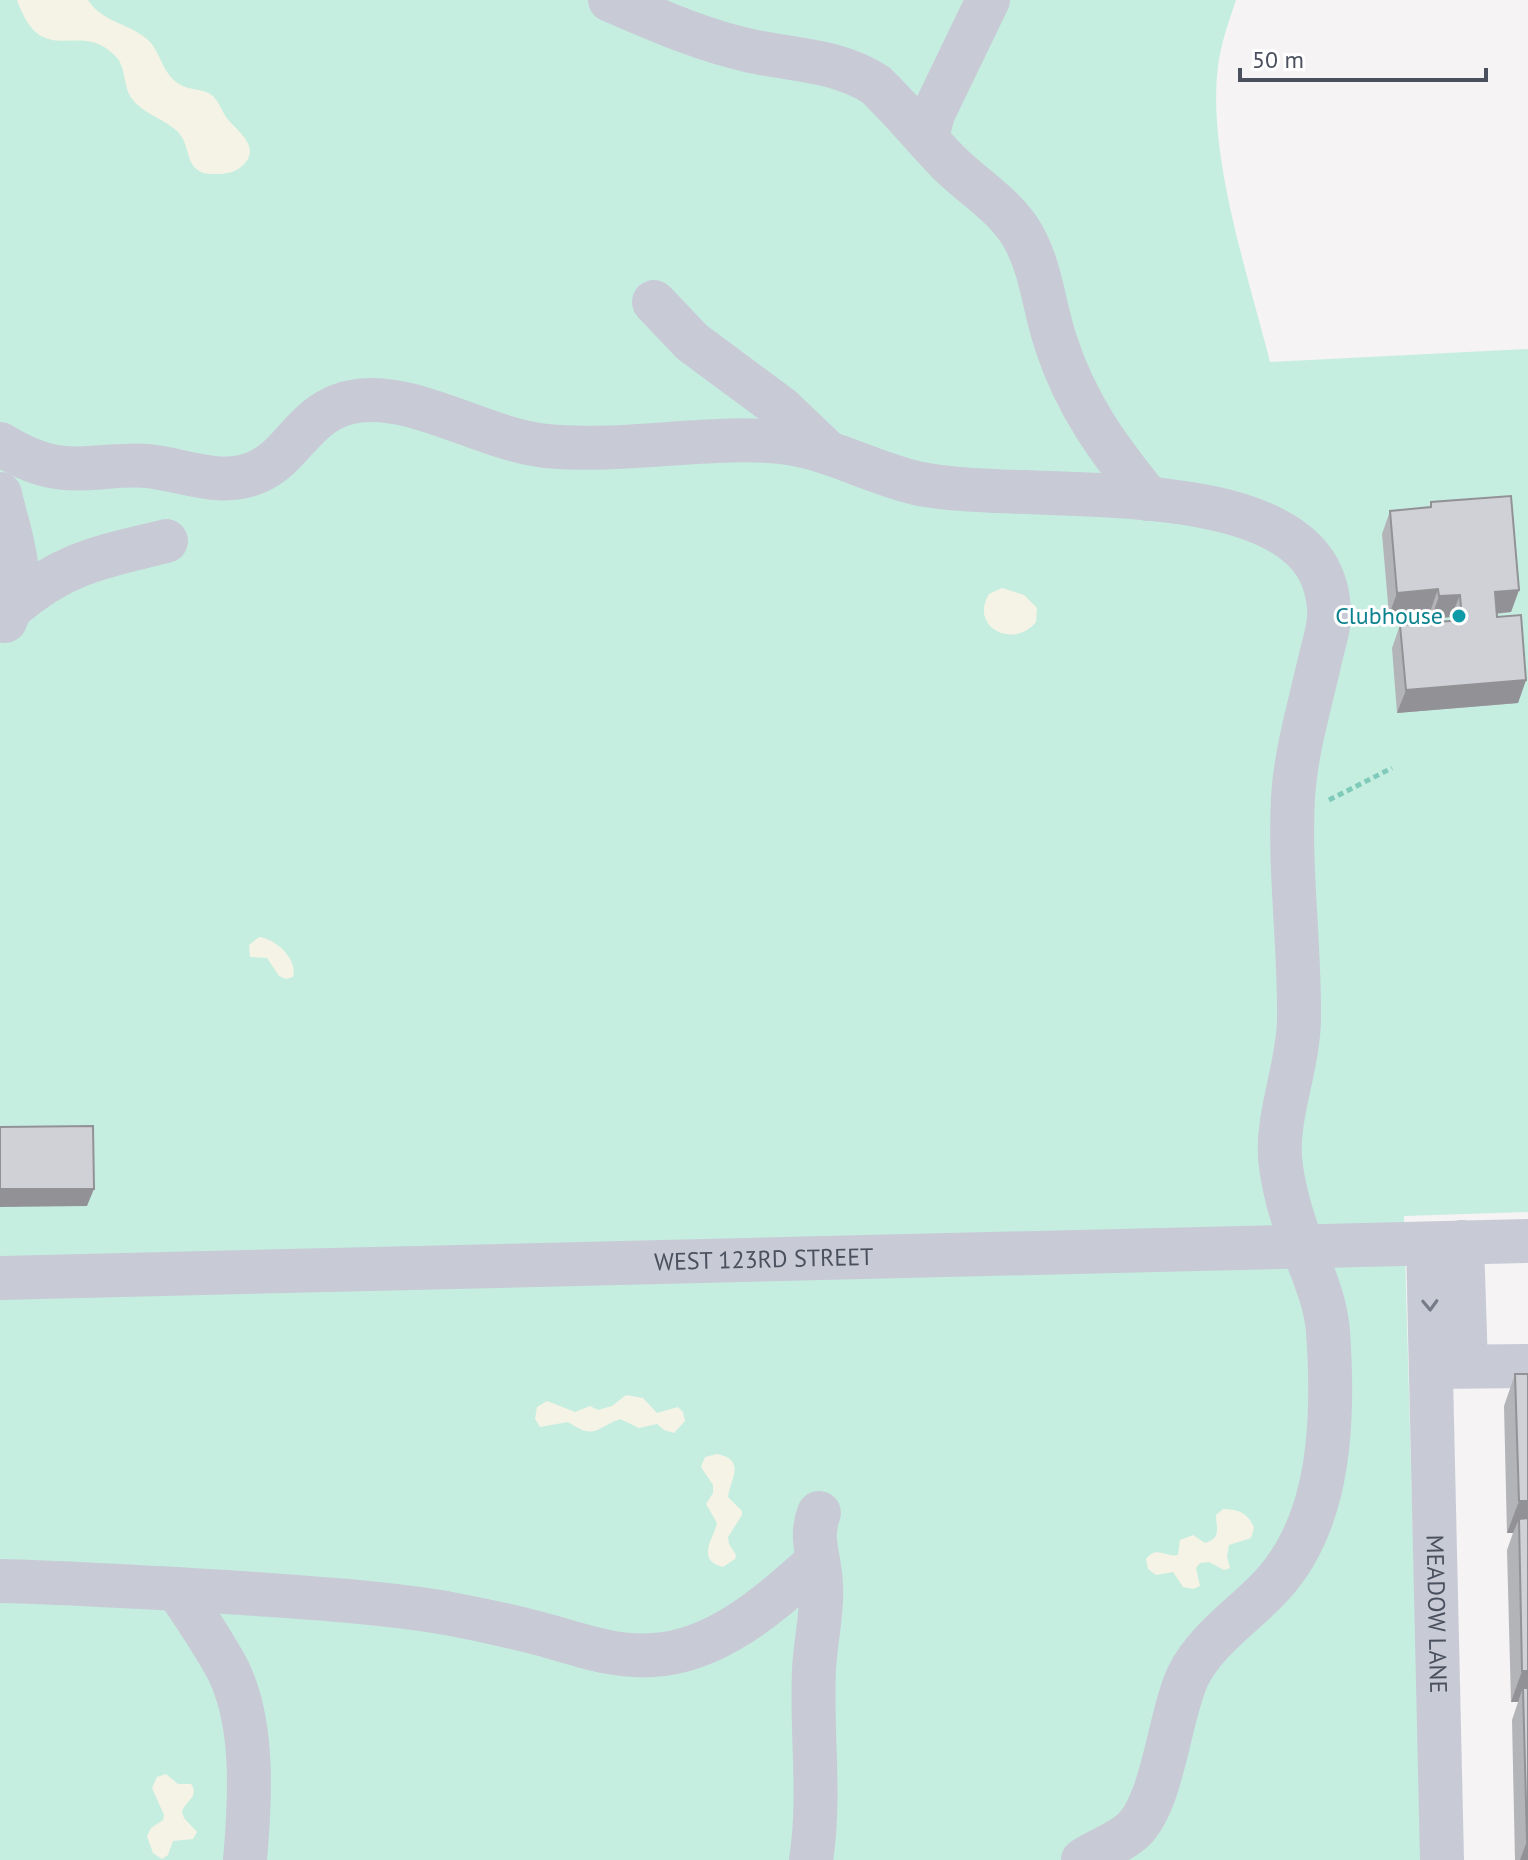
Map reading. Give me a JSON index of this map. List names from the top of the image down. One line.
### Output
{"streets":{"street":["WEST 123RD STREET","MEADOW LANE"]},"crossings":[["WEST 123RD STREET","MEADOW LANE"]],"places":["Clubhouse"],"scale_bar":"50 m"}
